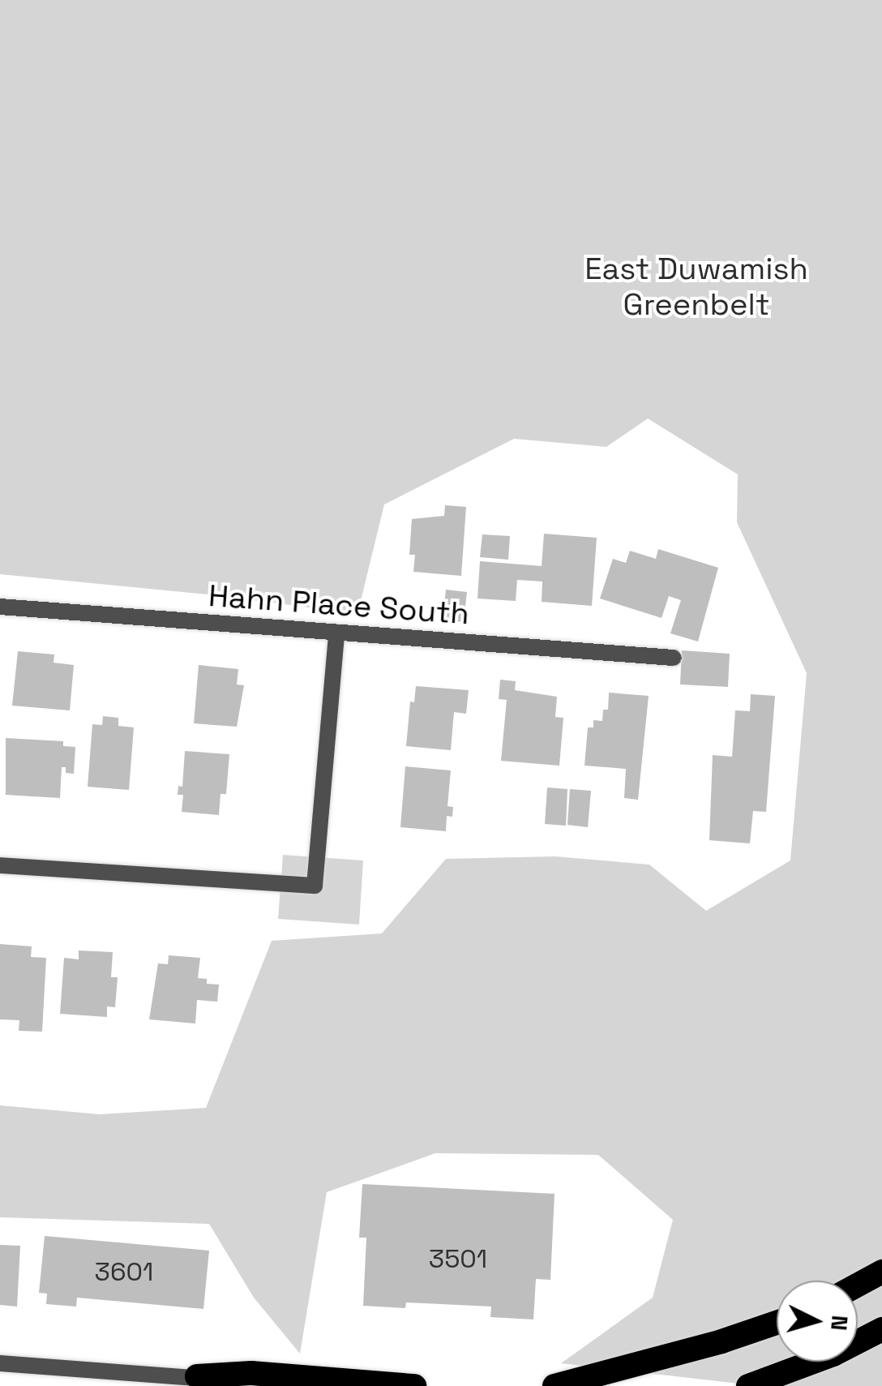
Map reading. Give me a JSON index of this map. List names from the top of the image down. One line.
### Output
{"streets":{"street":["Hahn Place South"]},"parks":["East Duwamish Greenbelt"],"house_numbers":["3501","3601"],"north":"right"}
